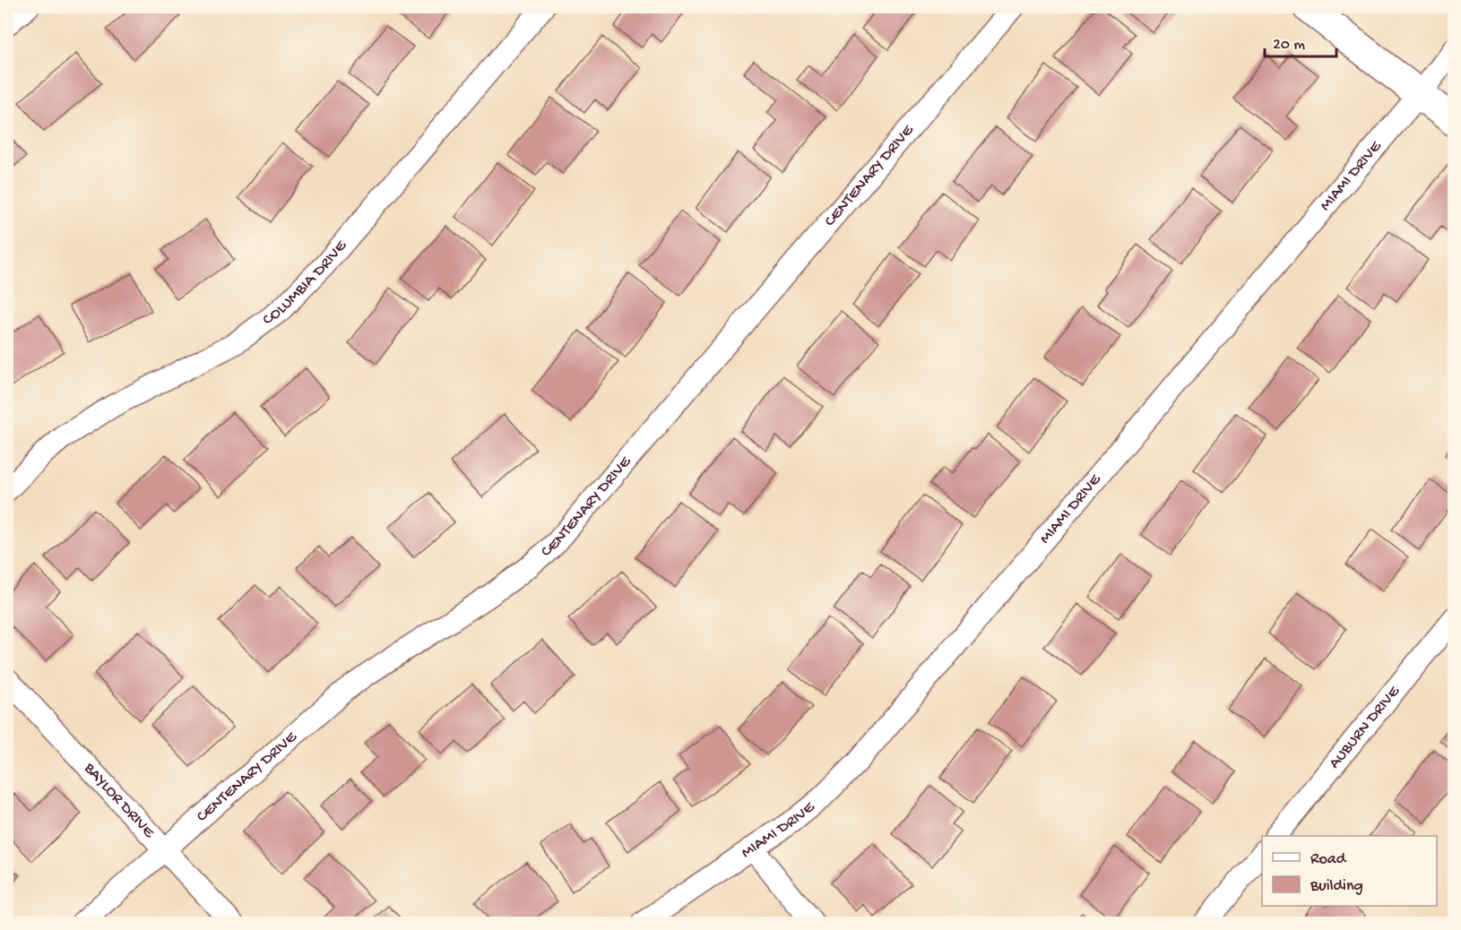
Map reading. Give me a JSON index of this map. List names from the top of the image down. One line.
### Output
{"streets":{"street":["CENTENARY DRIVE","MIAMI DRIVE","COLUMBIA DRIVE","AUBURN DRIVE","BAYLOR DRIVE"]},"crossings":[["CENTENARY DRIVE","BAYLOR DRIVE"]],"legend":["Road","Building"],"scale_bar":"20 m"}
